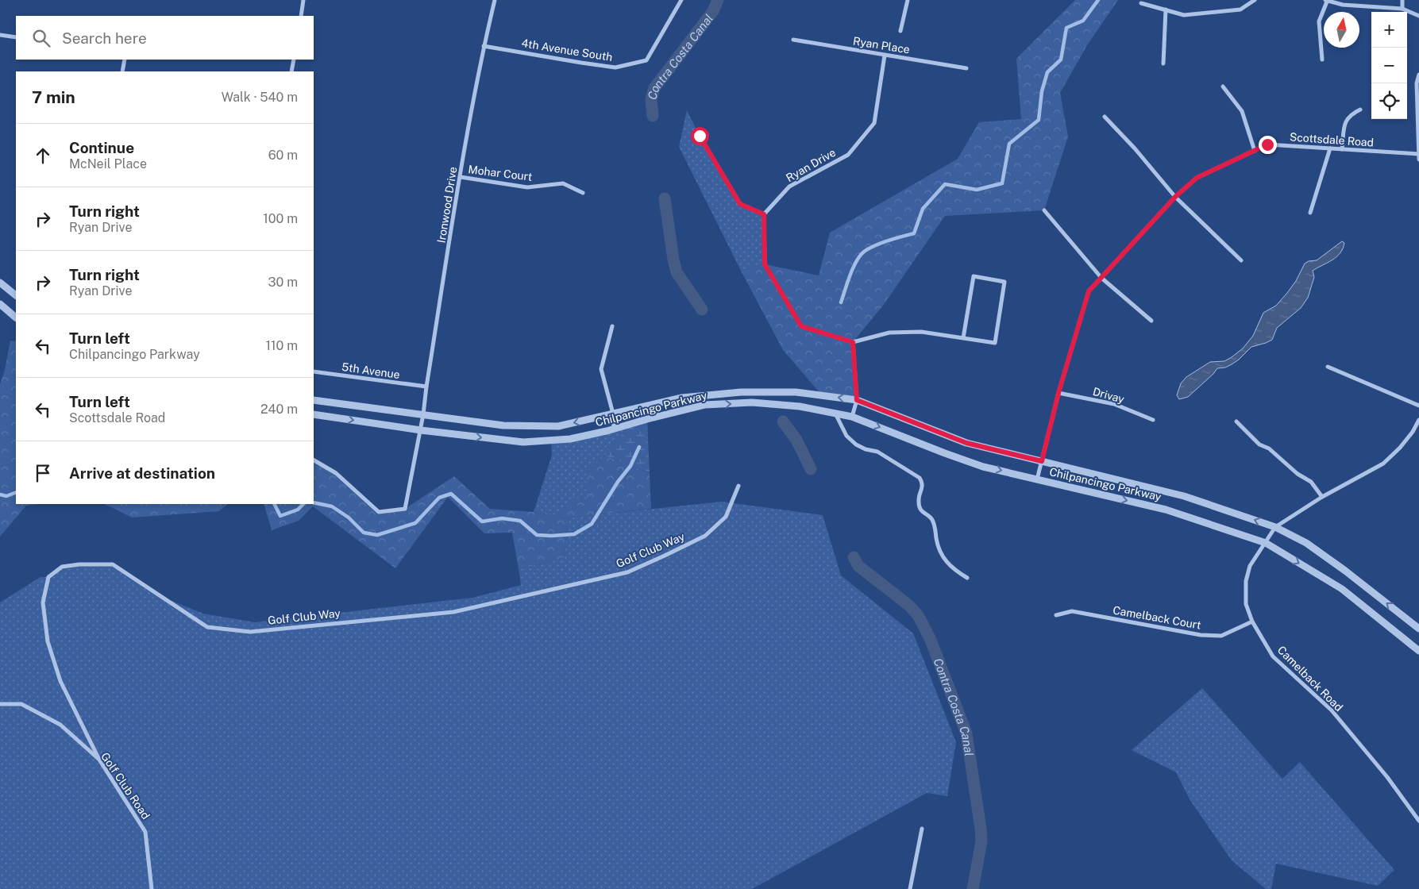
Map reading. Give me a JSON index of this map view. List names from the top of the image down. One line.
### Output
{"streets":{"street":["Ryan Place","4th Avenue South","Scottsdale Road","Ryan Drive","Mohar Court","Ironwood Drive","5th Avenue","Drivay","Chilpancingo Parkway","Golf Club Way","Camelback Court","Camelback Road","Golf Club Road"]},"crossings":[["Ryan Place","Ryan Drive"],["4th Avenue South","Ironwood Drive"],["Scottsdale Road","Drivay"],["Scottsdale Road","Chilpancingo Parkway"],["Mohar Court","Ironwood Drive"],["Ironwood Drive","5th Avenue"],["Ironwood Drive","Chilpancingo Parkway"],["Chilpancingo Parkway","Camelback Road"],["Golf Club Way","Golf Club Road"],["Camelback Court","Camelback Road"]],"water":["Contra Costa Canal"],"north":"top","page":{"map_buttons":["+","−"],"search":"Search here","heading":["7 min","Walk · 540 m"],"list":[["Continue","McNeil Place","60 m"],["Turn right","Ryan Drive","100 m"],["Turn right","Ryan Drive","30 m"],["Turn left","Chilpancingo Parkway","110 m"],["Turn left","Scottsdale Road","240 m"],"Arrive at destination"]}}
